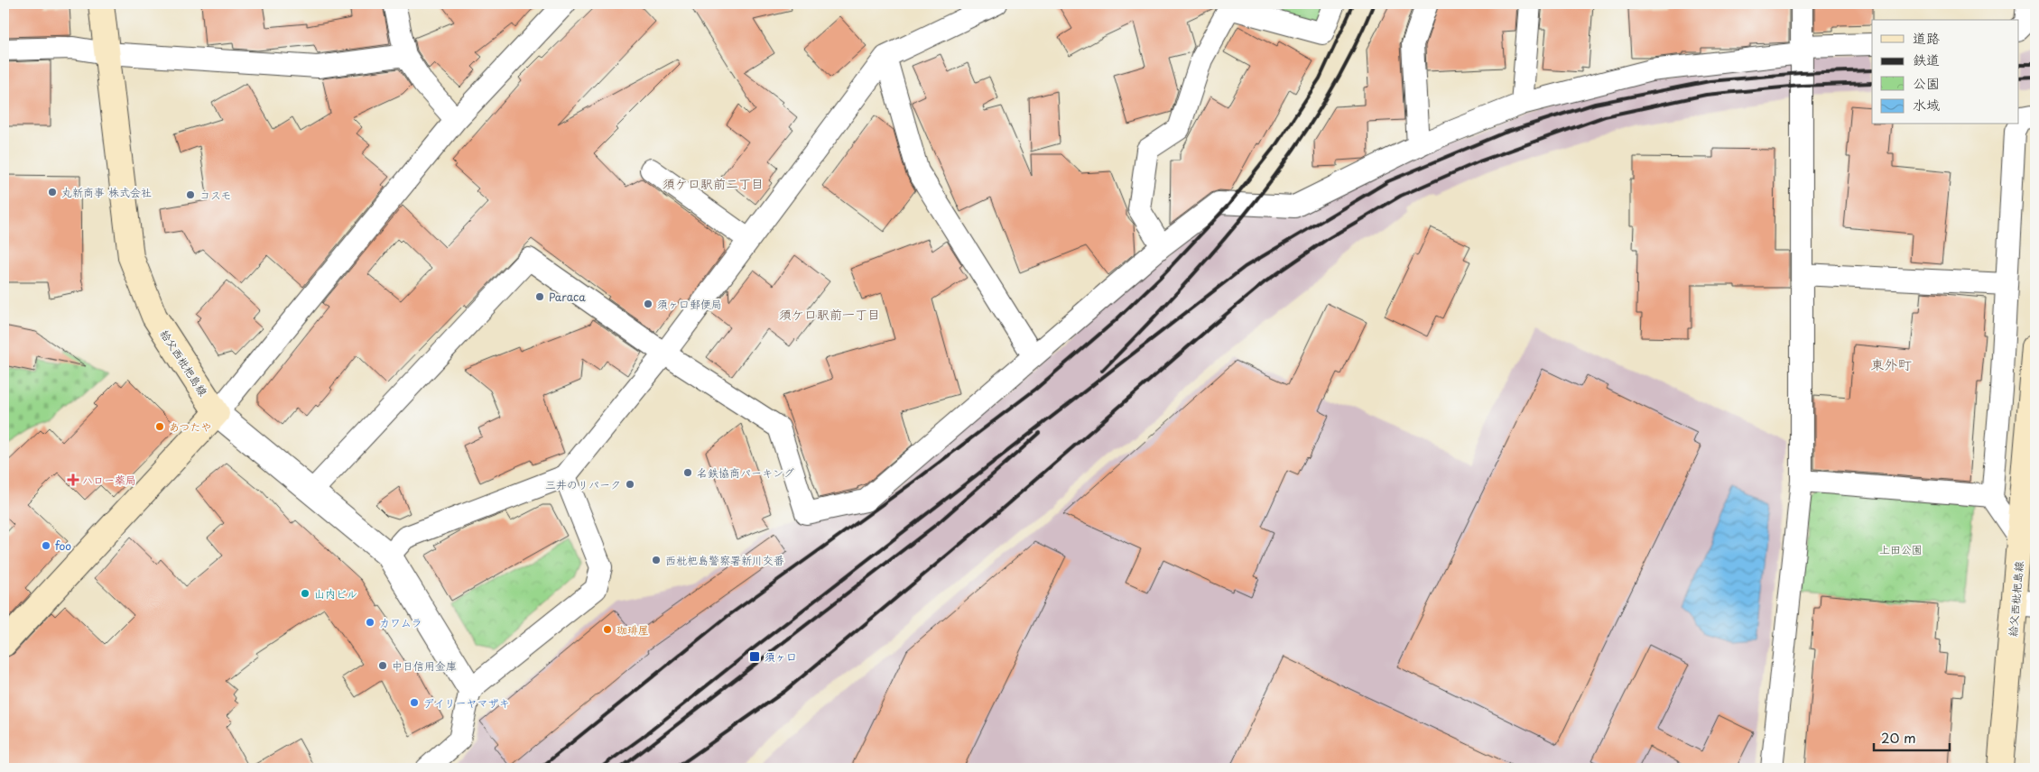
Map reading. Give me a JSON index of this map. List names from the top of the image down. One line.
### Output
{"streets":{"main road":["給父西枇杷島線"]},"districts":["須ケ口駅前二丁目","須ケ口駅前一丁目","東外町"],"parks":["上田公園"],"places":{"other":["丸新商事 株式会社","コスモ","Paraca","須ヶ口郵便局","あつたや","名鉄協商パーキング","三井のリパーク","foo","西枇杷島警察署新川交番","山内ビル","カワムラ","珈琲屋","中日信用金庫","デイリーヤマザキ"],"health":["ハロー薬局"],"transit":["須ヶ口"]},"legend":["道路","鉄道","公園","水域"],"scale_bar":"20 m"}
